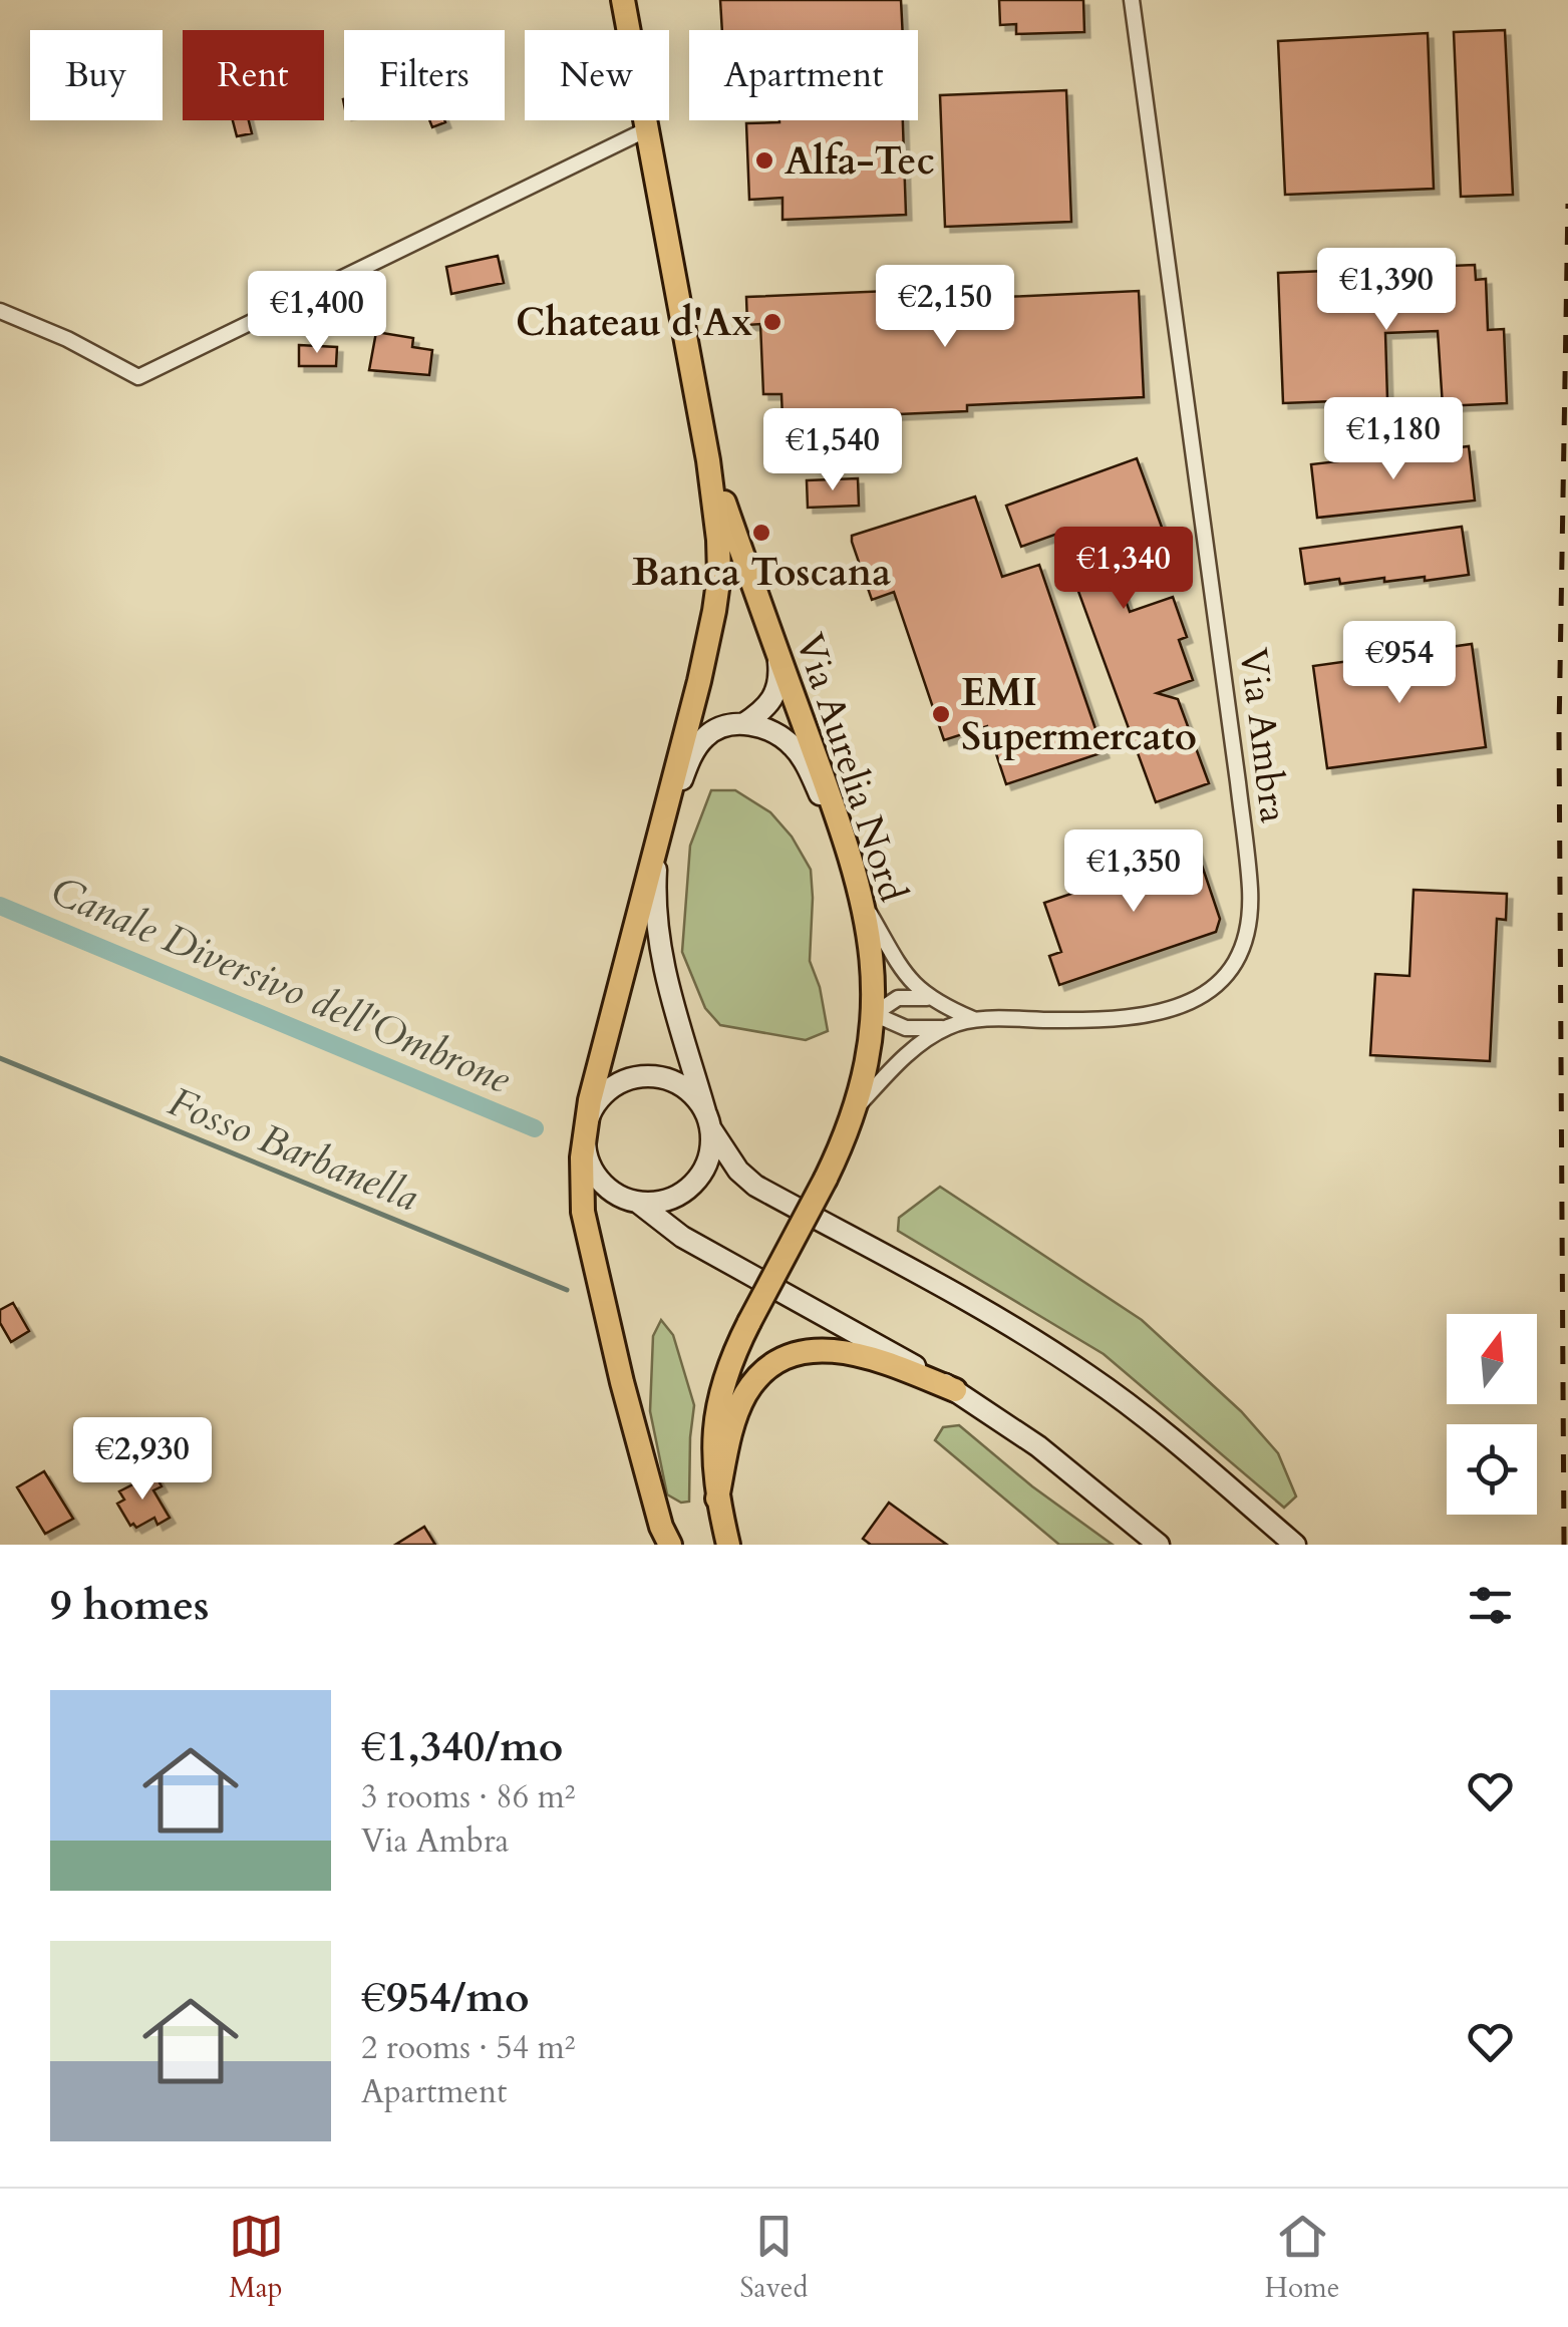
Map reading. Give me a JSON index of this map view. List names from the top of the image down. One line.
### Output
{"streets":{"main road":["Via Aurelia Nord"],"street":["Via Ambra"]},"water":["Canale Diversivo dell'Ombrone","Fosso Barbanella"],"places":["Alfa-Tec","Chateau d'Ax","Banca Toscana","EMI Supermercato"],"north":"top","page":{"chip":["Buy","Rent","Filters","New","Apartment"],"price":["€1,390","€2,150","€1,400","€1,180","€1,540","€1,340","€954","€1,350","€2,930"],"heading":"9 homes","list":[{"name":"€1,340/mo","note":"3 rooms · 86 m² · Via Ambra"},{"name":"€954/mo","note":"2 rooms · 54 m² · Apartment"}],"tabs":["Map","Saved","Home"]}}
